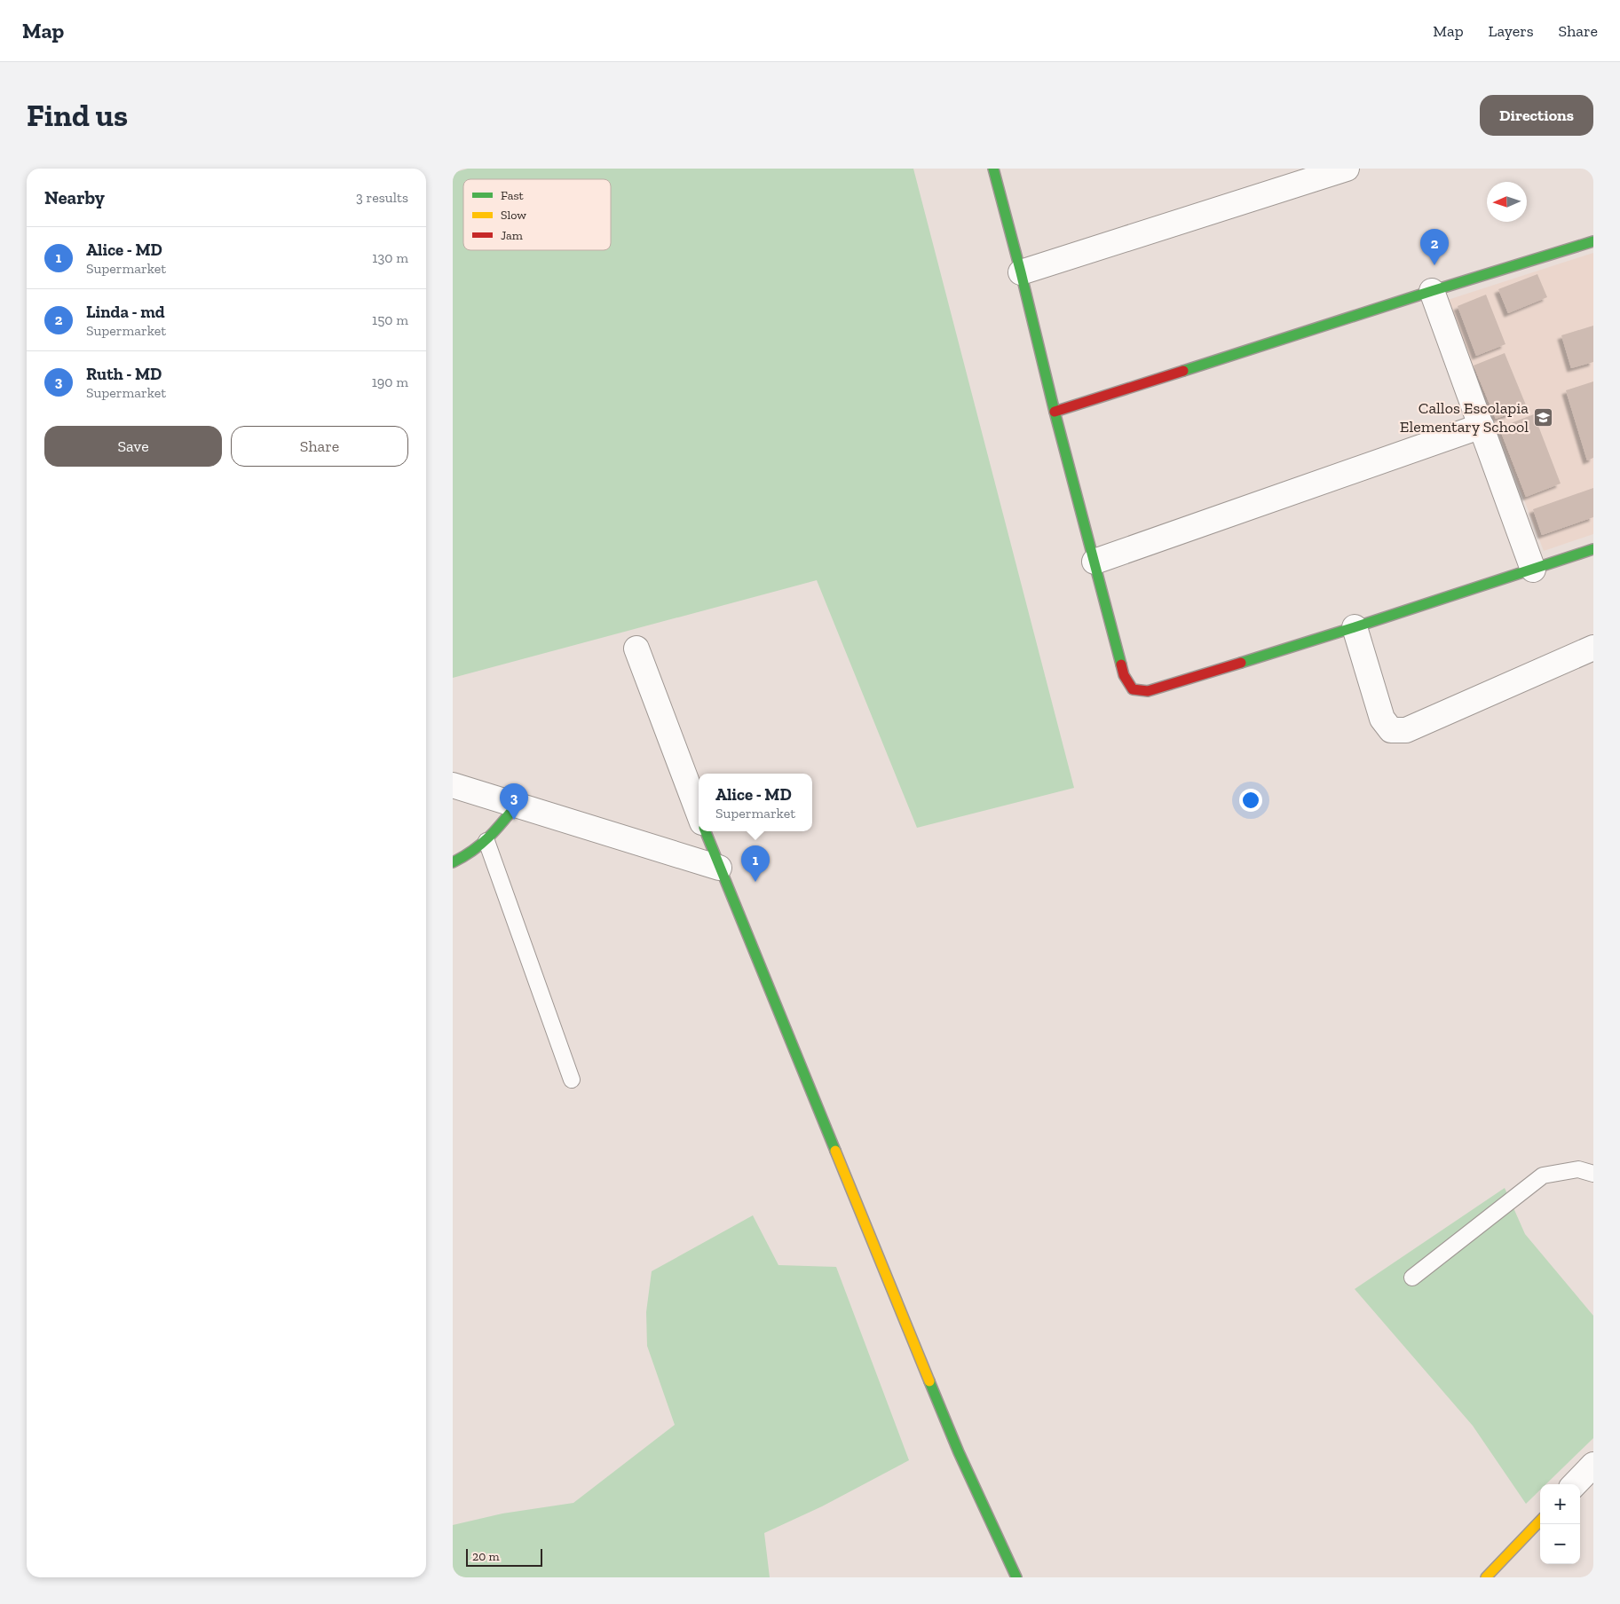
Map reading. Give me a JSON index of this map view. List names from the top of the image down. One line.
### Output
{"places":{"school or university":["Callos Escolapia Elementary School"]},"legend":["Fast","Slow","Jam"],"scale_bar":"20 m","north":"left","page":{"header":"Map","nav":["Map","Layers","Share"],"buttons":["Directions",["Save","Share"]],"title":"Find us","heading":["Nearby","3 results"],"list":[{"mark":"1","name":"Alice - MD","note":"Supermarket","value":"130 m"},{"mark":"2","name":"Linda - md","note":"Supermarket","value":"150 m"},{"mark":"3","name":"Ruth - MD","note":"Supermarket","value":"190 m"}],"pins":["2","3","1"],"popup":["Alice - MD","Supermarket"],"map_buttons":["+","−"],"scale":"20 m"}}
